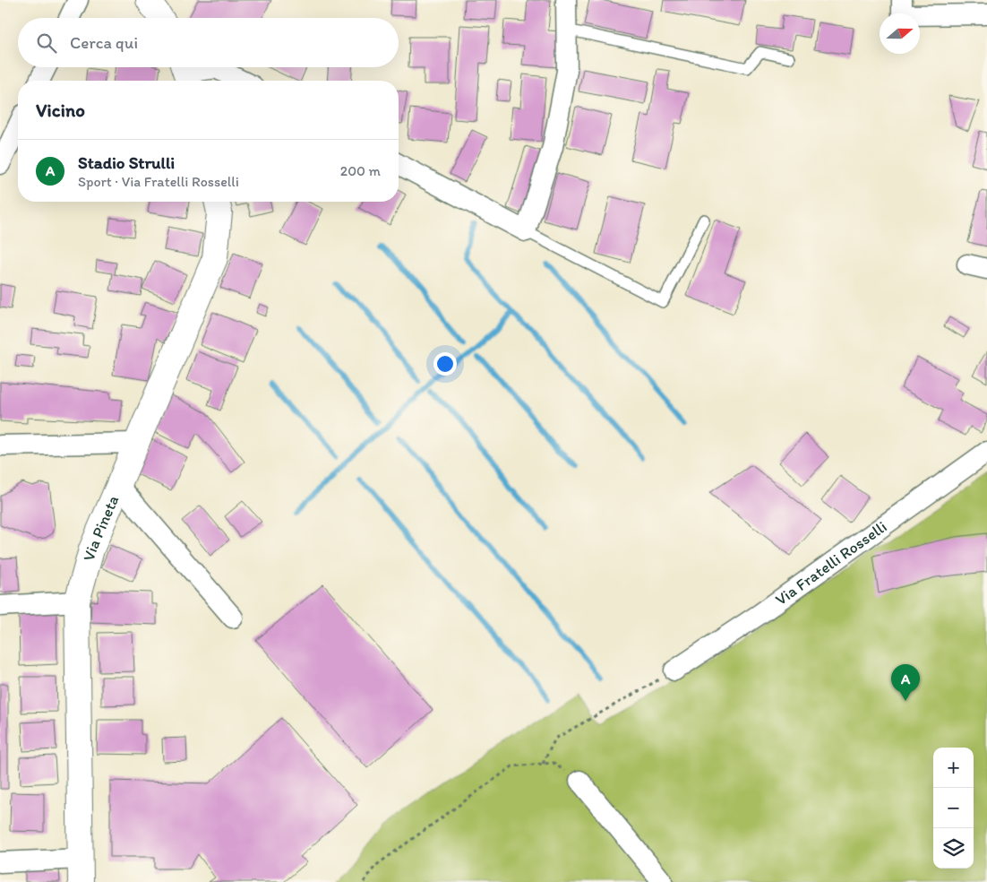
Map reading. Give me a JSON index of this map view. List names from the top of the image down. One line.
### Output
{"streets":{"street":["Via Pineta","Via Fratelli Rosselli"]},"north":"right","page":{"search":"Cerca qui","heading":"Vicino","list":[{"mark":"A","name":"Stadio Strulli","note":"Sport · Via Fratelli Rosselli","value":"200 m"}],"pins":"A","map_buttons":["+","−"]}}
